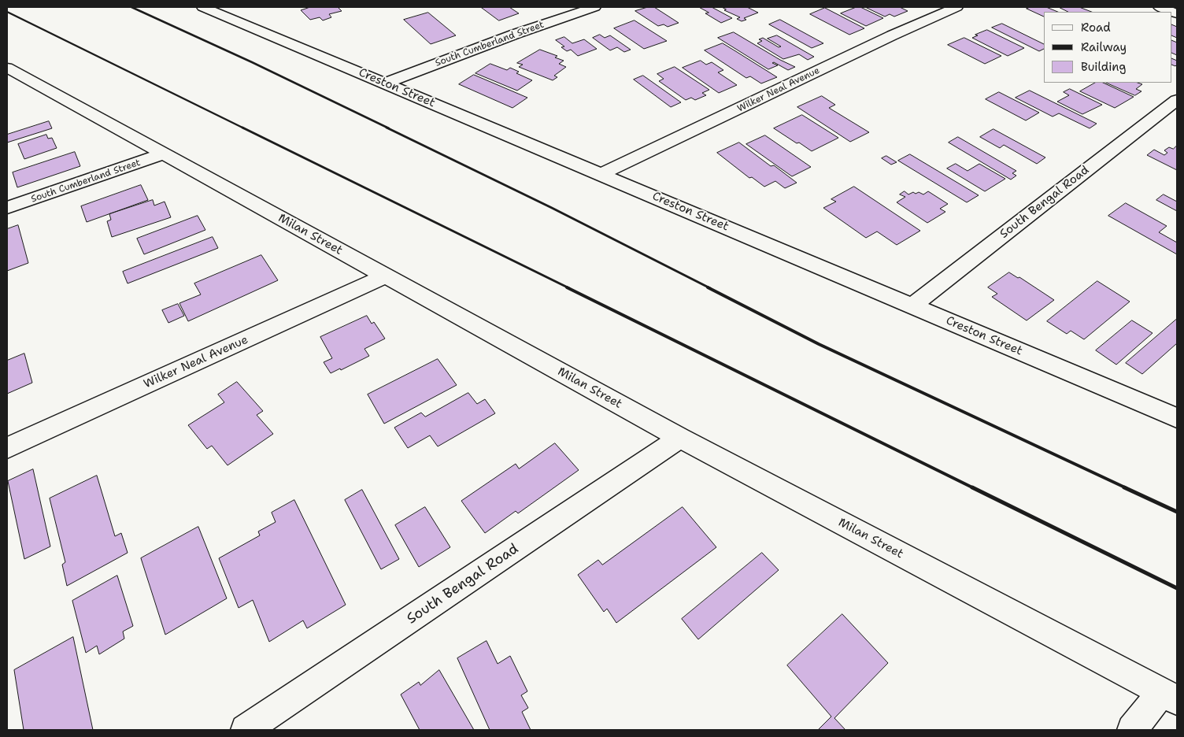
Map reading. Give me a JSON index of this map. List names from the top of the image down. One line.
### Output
{"streets":{"street":["South Cumberland Street","Creston Street","Wilker Neal Avenue","South Bengal Road","Milan Street"]},"crossings":[["South Cumberland Street","Creston Street"],["South Cumberland Street","Milan Street"],["Creston Street","Wilker Neal Avenue"],["Creston Street","South Bengal Road"],["Wilker Neal Avenue","Milan Street"],["South Bengal Road","Milan Street"]],"legend":["Road","Railway","Building"]}
